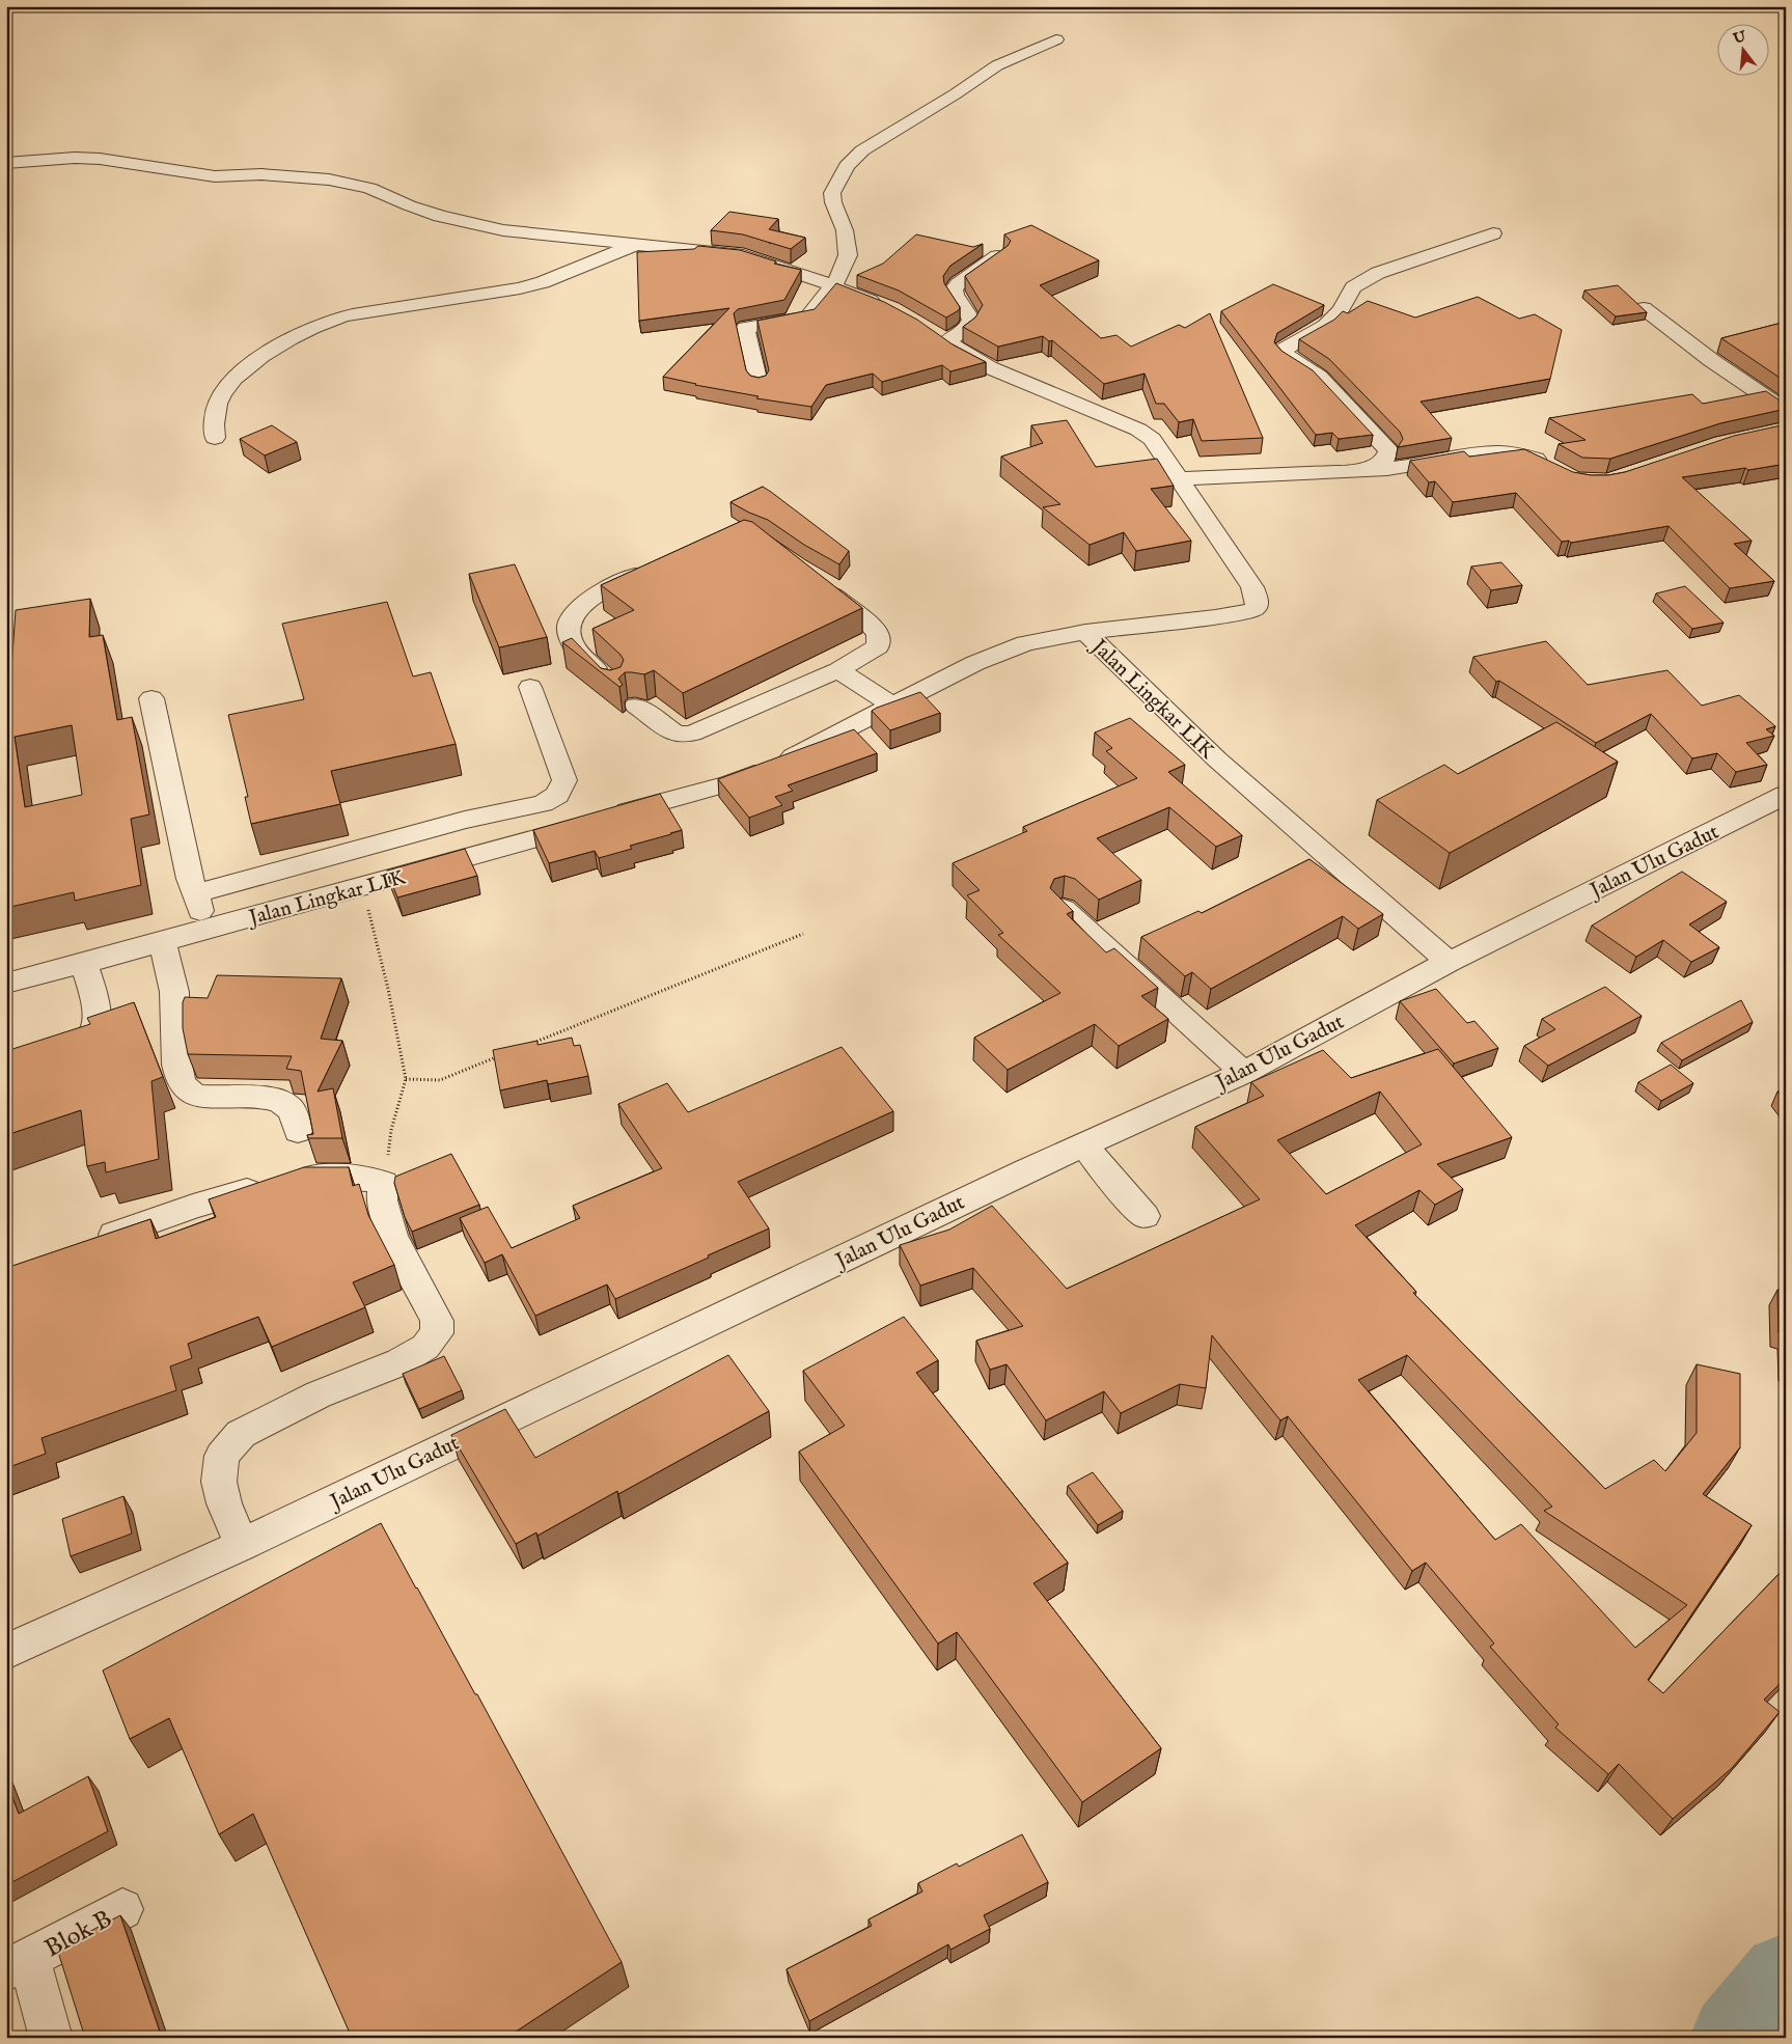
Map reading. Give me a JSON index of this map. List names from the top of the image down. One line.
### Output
{"streets":{"street":["Jalan Lingkar LIK","Jalan Ulu Gadut","Blok B"]},"crossings":[["Jalan Lingkar LIK","Jalan Ulu Gadut"]],"north":"top"}
